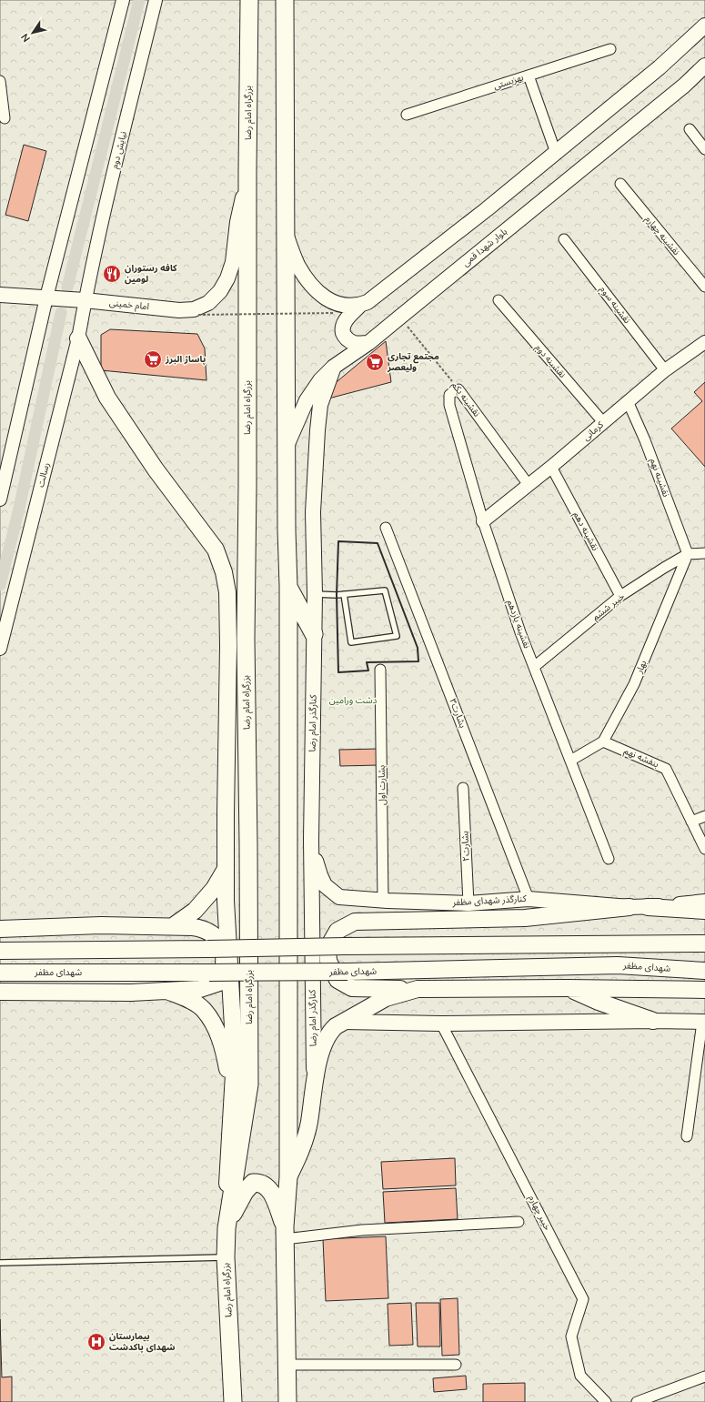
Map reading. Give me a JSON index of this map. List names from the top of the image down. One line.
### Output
{"streets":{"highway":["بزرگراه امام رضا"],"main road":["بلوار شهدا قمی","امام خمینی","کنارگذر امام رضا","کنارگذر شهدای مظفر","شهدای مظفر"],"street":["بهزیستی","نیایش دوم","نقشینه چهارم","نقشینه سوم","نقشینه دوم","نقشینه یکم","کرمانی","رسالت","نقشینه نهم","نقشینه دهم","خیبر ششم","نقشینه یازدهم","بهار","بشارت۳","بنفشه نهم","بشارت اول","بشارت۲","خیبر چهارم"]},"crossings":[["بزرگراه امام رضا","امام خمینی"],["نیایش دوم","امام خمینی"],["نیایش دوم","رسالت"],["بلوار شهدا قمی","نقشینه یکم"],["بلوار شهدا قمی","کنارگذر امام رضا"],["امام خمینی","رسالت"],["نقشینه سوم","کرمانی"],["نقشینه دوم","کرمانی"],["نقشینه یکم","کرمانی"],["نقشینه یکم","نقشینه یازدهم"],["کرمانی","نقشینه نهم"],["کرمانی","نقشینه دهم"],["کرمانی","نقشینه یازدهم"],["نقشینه نهم","خیبر ششم"],["نقشینه نهم","بهار"],["نقشینه دهم","خیبر ششم"],["خیبر ششم","نقشینه یازدهم"],["خیبر ششم","بهار"],["بهار","بنفشه نهم"],["بشارت۳","کنارگذر شهدای مظفر"],["کنارگذر امام رضا","کنارگذر شهدای مظفر"],["بشارت اول","کنارگذر شهدای مظفر"],["بشارت۲","کنارگذر شهدای مظفر"]],"parks":["دشت ورامین"],"places":{"restaurant":["کافه رستوران لومین"],"supermarket":["پاساژ البرز","مجتمع تجاری ولیعصر"],"hospital":["بیمارستان شهدای پاکدشت"]},"north":"bottom left"}
